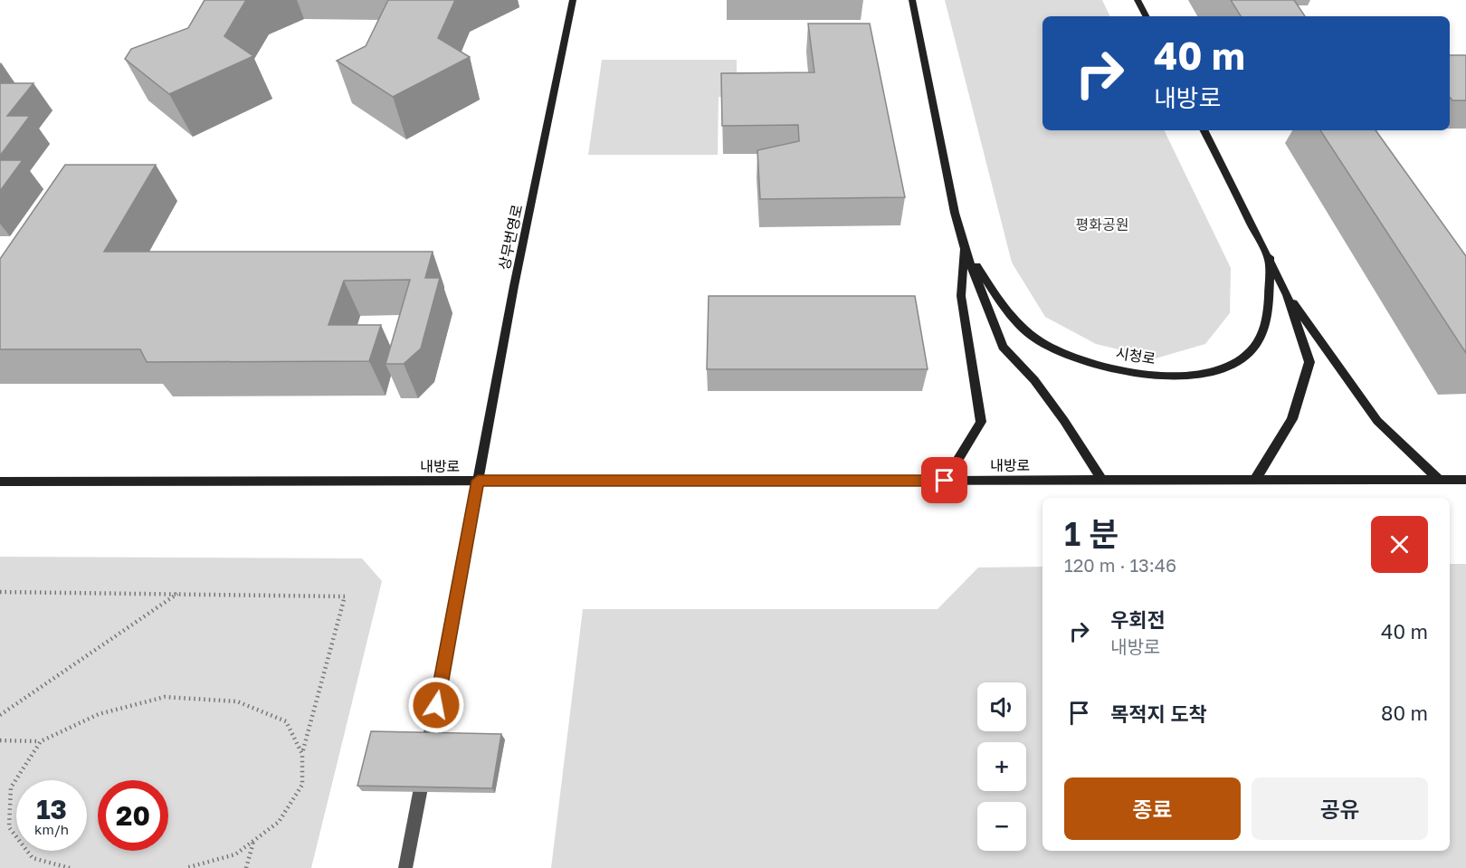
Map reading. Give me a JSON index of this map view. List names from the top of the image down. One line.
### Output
{"streets":{"street":["상무번영로","시청로","내방로"]},"crossings":[["상무번영로","내방로"],["시청로","내방로"]],"parks":["평화공원"],"page":{"turn":["40 m","내방로"],"heading":["1 분","120 m · 13:46"],"list":[{"name":"우회전","note":"내방로","value":"40 m"},{"name":"목적지 도착","value":"80 m"}],"map_buttons":["+","−"],"buttons":["종료","공유"],"speed":"13 km/h","limit":"20"}}
